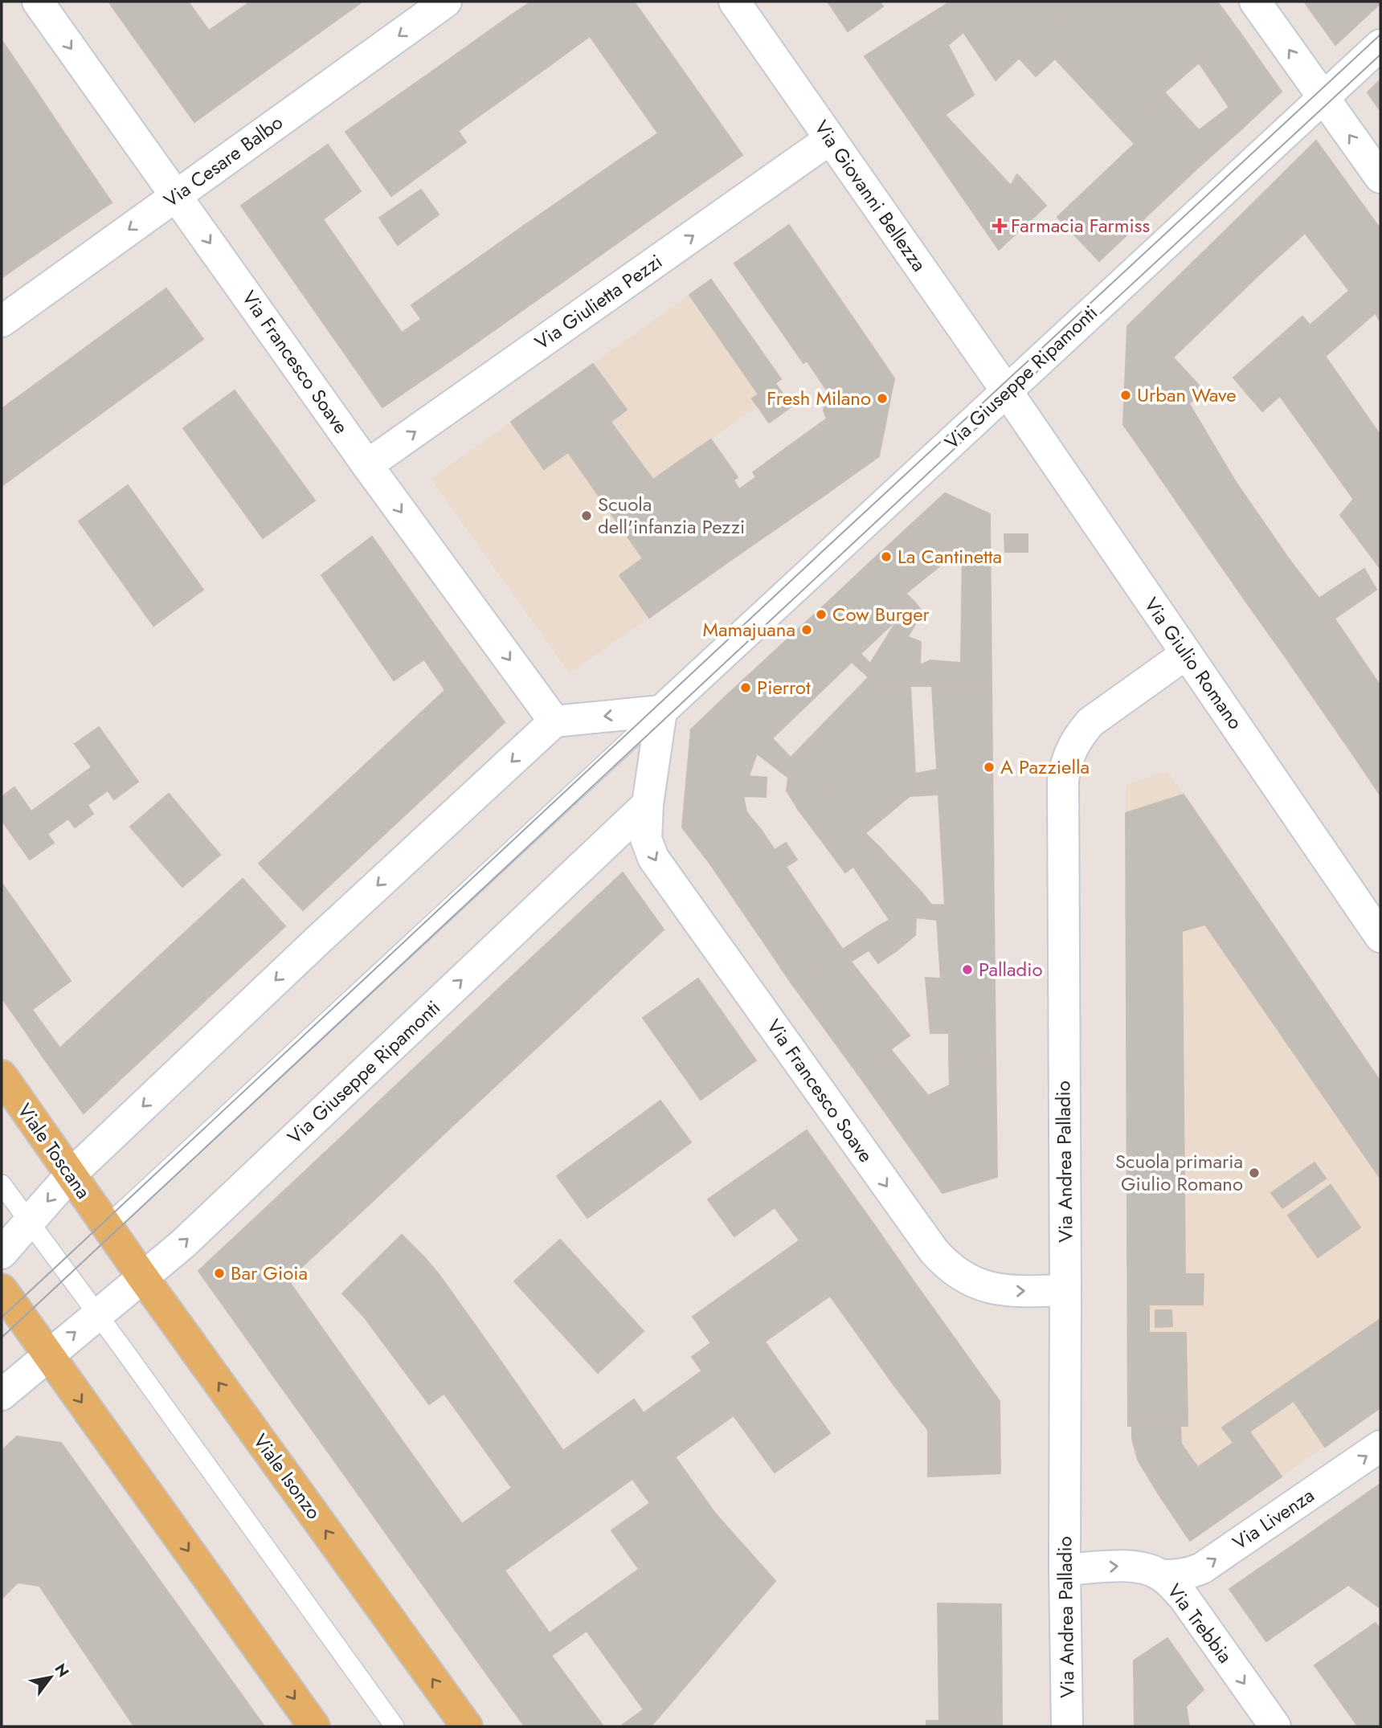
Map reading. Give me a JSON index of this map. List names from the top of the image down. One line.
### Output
{"streets":{"main road":["Viale Toscana","Viale Isonzo"],"street":["Via Cesare Balbo","Via Giovanni Bellezza","Via Giulietta Pezzi","Via Francesco Soave","Via Giuseppe Ripamonti","Via Giulio Romano","Via Andrea Palladio","Via Livenza","Via Trebbia"]},"crossings":[["Via Cesare Balbo","Via Francesco Soave"],["Via Giovanni Bellezza","Via Giulietta Pezzi"],["Via Giovanni Bellezza","Via Giuseppe Ripamonti"],["Via Giovanni Bellezza","Via Giulio Romano"],["Via Giulietta Pezzi","Via Francesco Soave"],["Via Francesco Soave","Via Giuseppe Ripamonti"],["Via Francesco Soave","Via Andrea Palladio"],["Via Giuseppe Ripamonti","Via Giulio Romano"],["Via Giuseppe Ripamonti","Viale Toscana"],["Via Giuseppe Ripamonti","Viale Isonzo"],["Via Giulio Romano","Via Andrea Palladio"],["Viale Toscana","Viale Isonzo"],["Via Andrea Palladio","Via Trebbia"],["Via Livenza","Via Trebbia"]],"one_way":["Via Cesare Balbo","Via Giulietta Pezzi","Via Francesco Soave","Via Livenza","Via Trebbia"],"places":{"health":["Farmacia Farmiss"],"other":["Urban Wave","Fresh Milano","Scuola dell'infanzia Pezzi","La Cantinetta","Cow Burger","Mamajuana","Pierrot","A Pazziella","Palladio","Scuola primaria Giulio Romano","Bar Gioia"]},"north":"top right"}
